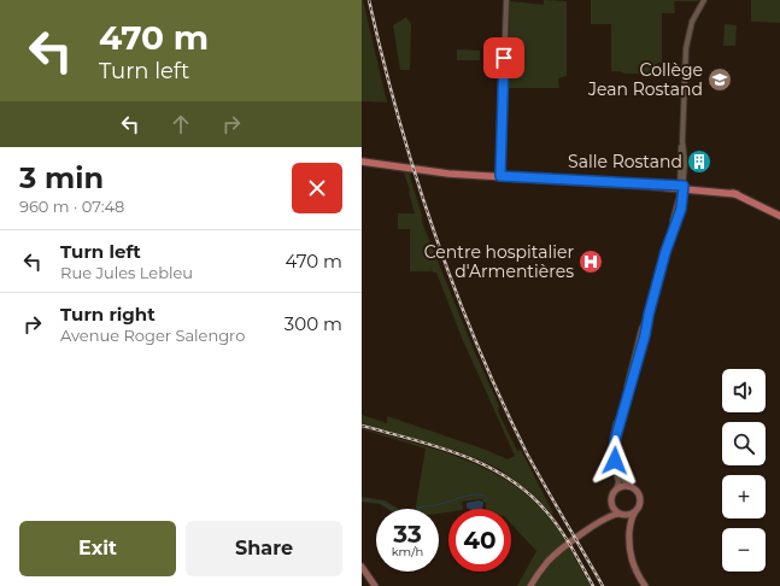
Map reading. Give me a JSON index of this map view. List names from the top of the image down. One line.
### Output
{"places":{"school or university":["Collège Jean Rostand"],"building":["Salle Rostand"],"hospital":["Centre hospitalier d'Armentières"]},"page":{"turn":["470 m","Turn left"],"heading":["3 min","960 m · 07:48"],"list":[{"name":"Turn left","note":"Rue Jules Lebleu","value":"470 m"},{"name":"Turn right","note":"Avenue Roger Salengro","value":"300 m"}],"map_buttons":["+","−"],"speed":"33 km/h","limit":"40","buttons":["Exit","Share"]}}
